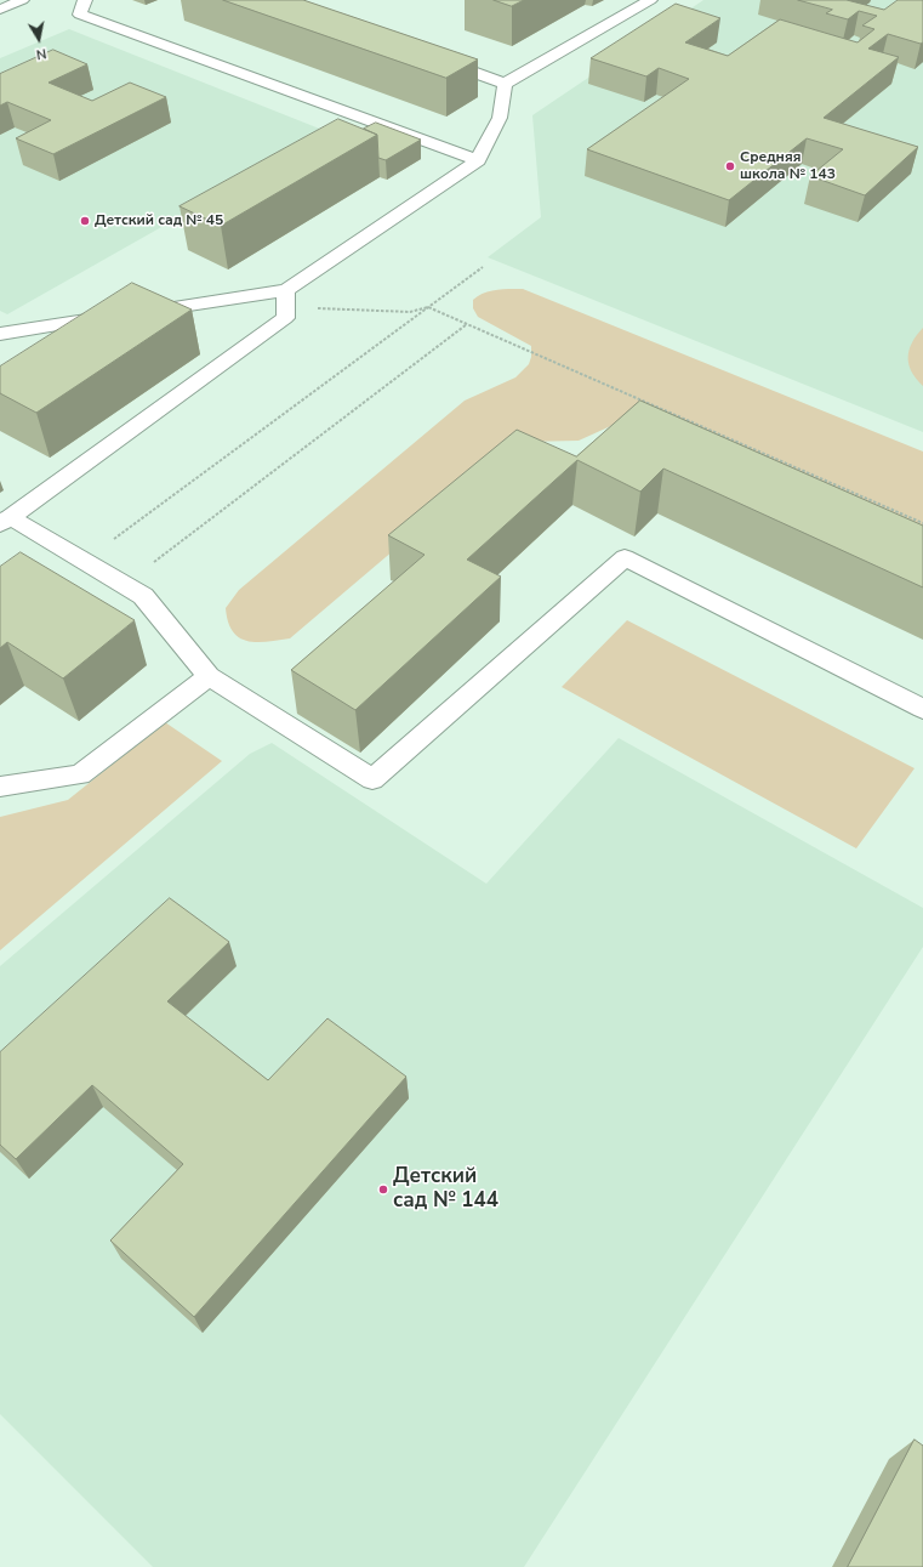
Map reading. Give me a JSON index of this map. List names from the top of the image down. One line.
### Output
{"places":["Средняя школа № 143","Детский сад № 45","Детский сад № 144"],"north":"bottom"}
